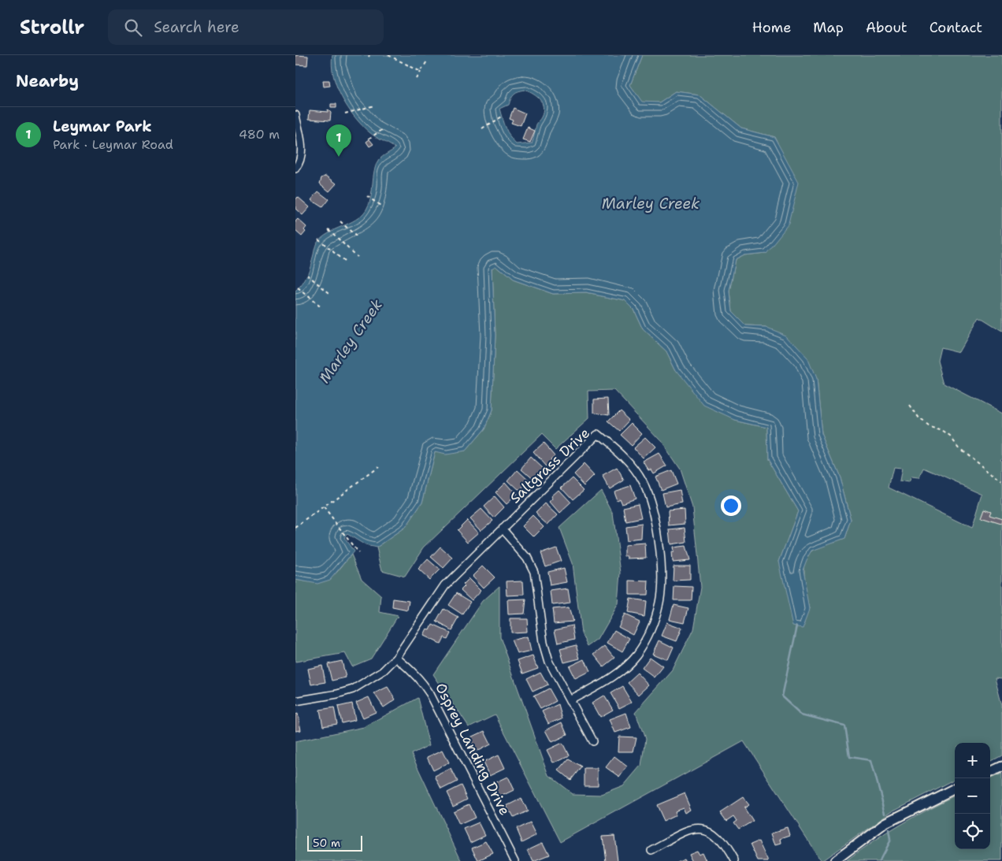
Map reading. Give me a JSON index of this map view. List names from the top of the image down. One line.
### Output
{"streets":{"street":["Saltgrass Drive","Osprey Landing Drive"]},"crossings":[["Saltgrass Drive","Osprey Landing Drive"]],"water":["Marley Creek"],"scale_bar":"50 m","page":{"header":"Strollr","search":"Search here","nav":["Home","Map","About","Contact"],"heading":"Nearby","list":[{"mark":"1","name":"Leymar Park","note":"Park · Leymar Road","value":"480 m"}],"pins":"1","map_buttons":["+","−"],"scale":"50 m"}}
